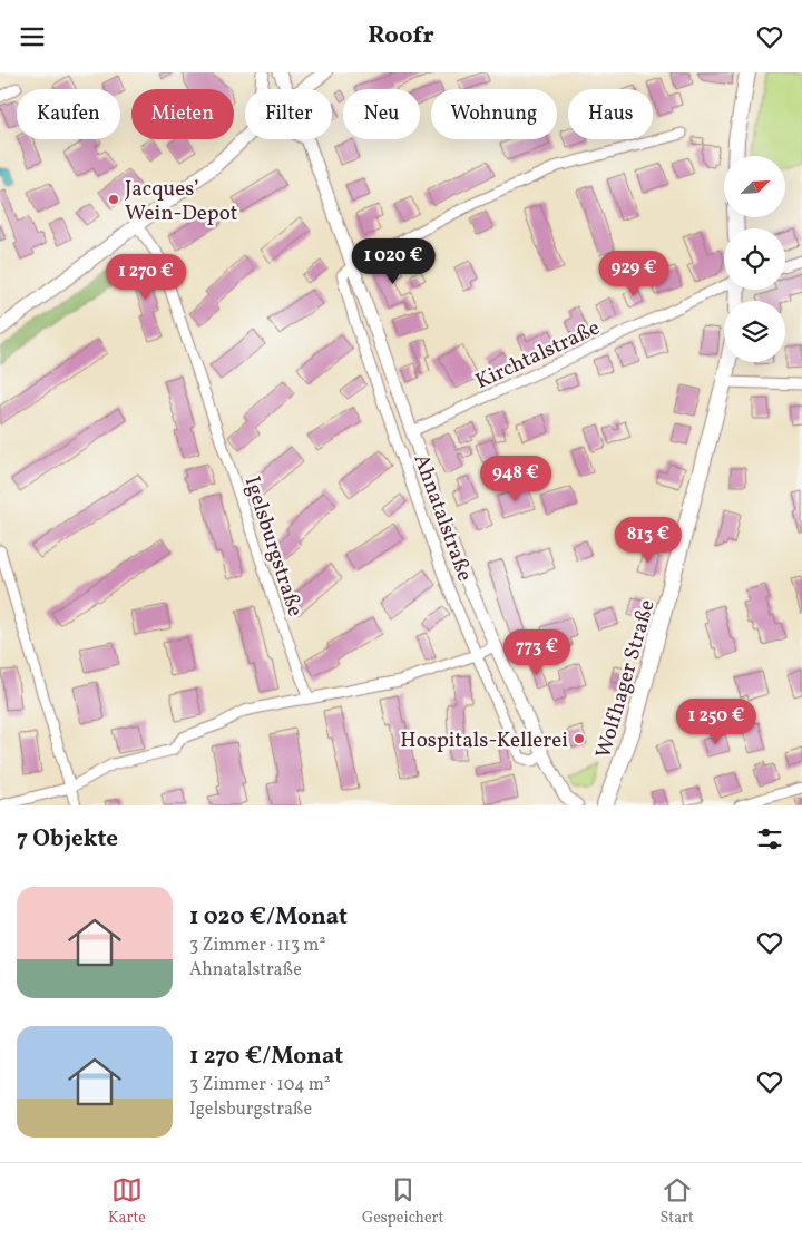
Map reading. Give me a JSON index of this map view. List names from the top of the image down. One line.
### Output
{"streets":{"main road":["Wolfhager Straße"],"street":["Kirchtalstraße","Ahnatalstraße","Igelsburgstraße"]},"crossings":[["Kirchtalstraße","Ahnatalstraße"]],"places":["Jacques’ Wein-Depot","Hospitals-Kellerei"],"north":"top right","page":{"header":"Roofr","chip":["Kaufen","Mieten","Filter","Neu","Wohnung","Haus"],"price":["1 020 €","929 €","1 270 €","948 €","813 €","773 €","1 250 €"],"heading":"7 Objekte","list":[{"name":"1 020 €/Monat","note":"3 Zimmer · 113 m² · Ahnatalstraße"},{"name":"1 270 €/Monat","note":"3 Zimmer · 104 m² · Igelsburgstraße"}],"tabs":["Karte","Gespeichert","Start"]}}
